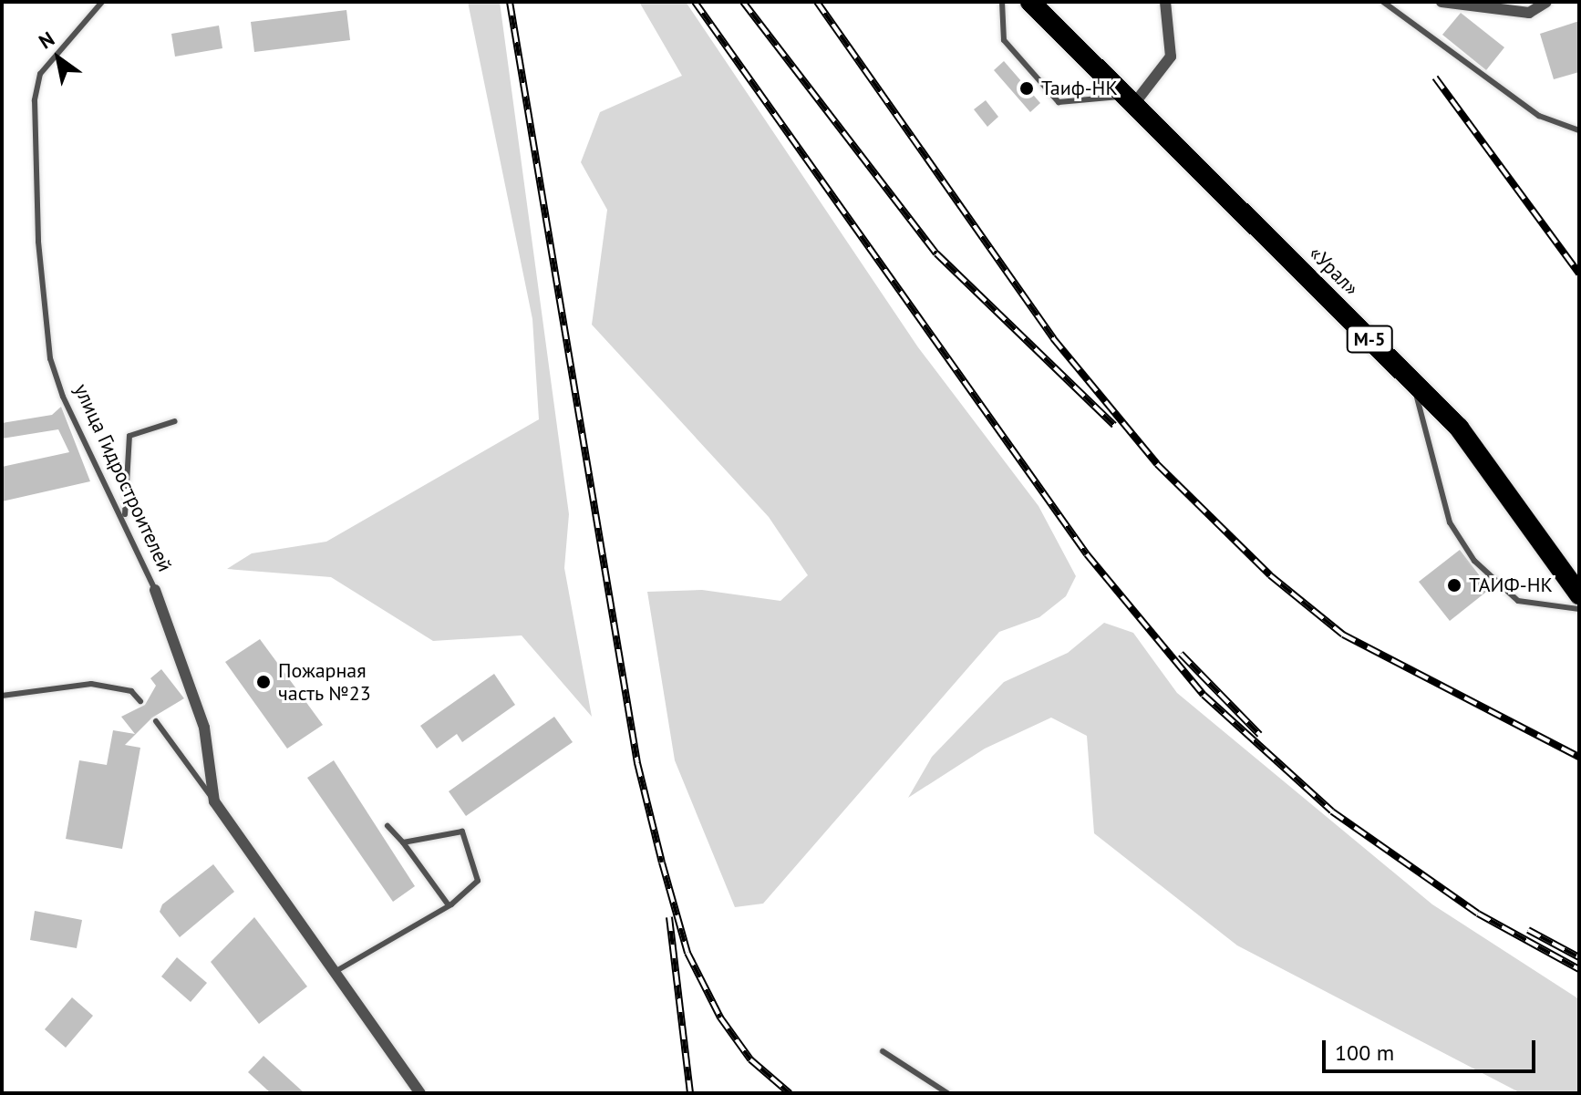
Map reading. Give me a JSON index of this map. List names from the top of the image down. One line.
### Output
{"streets":{"highway":["«Урал»","М-5"],"street":["улица Гидростроителей"]},"places":["Таиф-НК","ТАИФ-НК","Пожарная часть №23"],"scale_bar":"100 m","north":"top left"}
